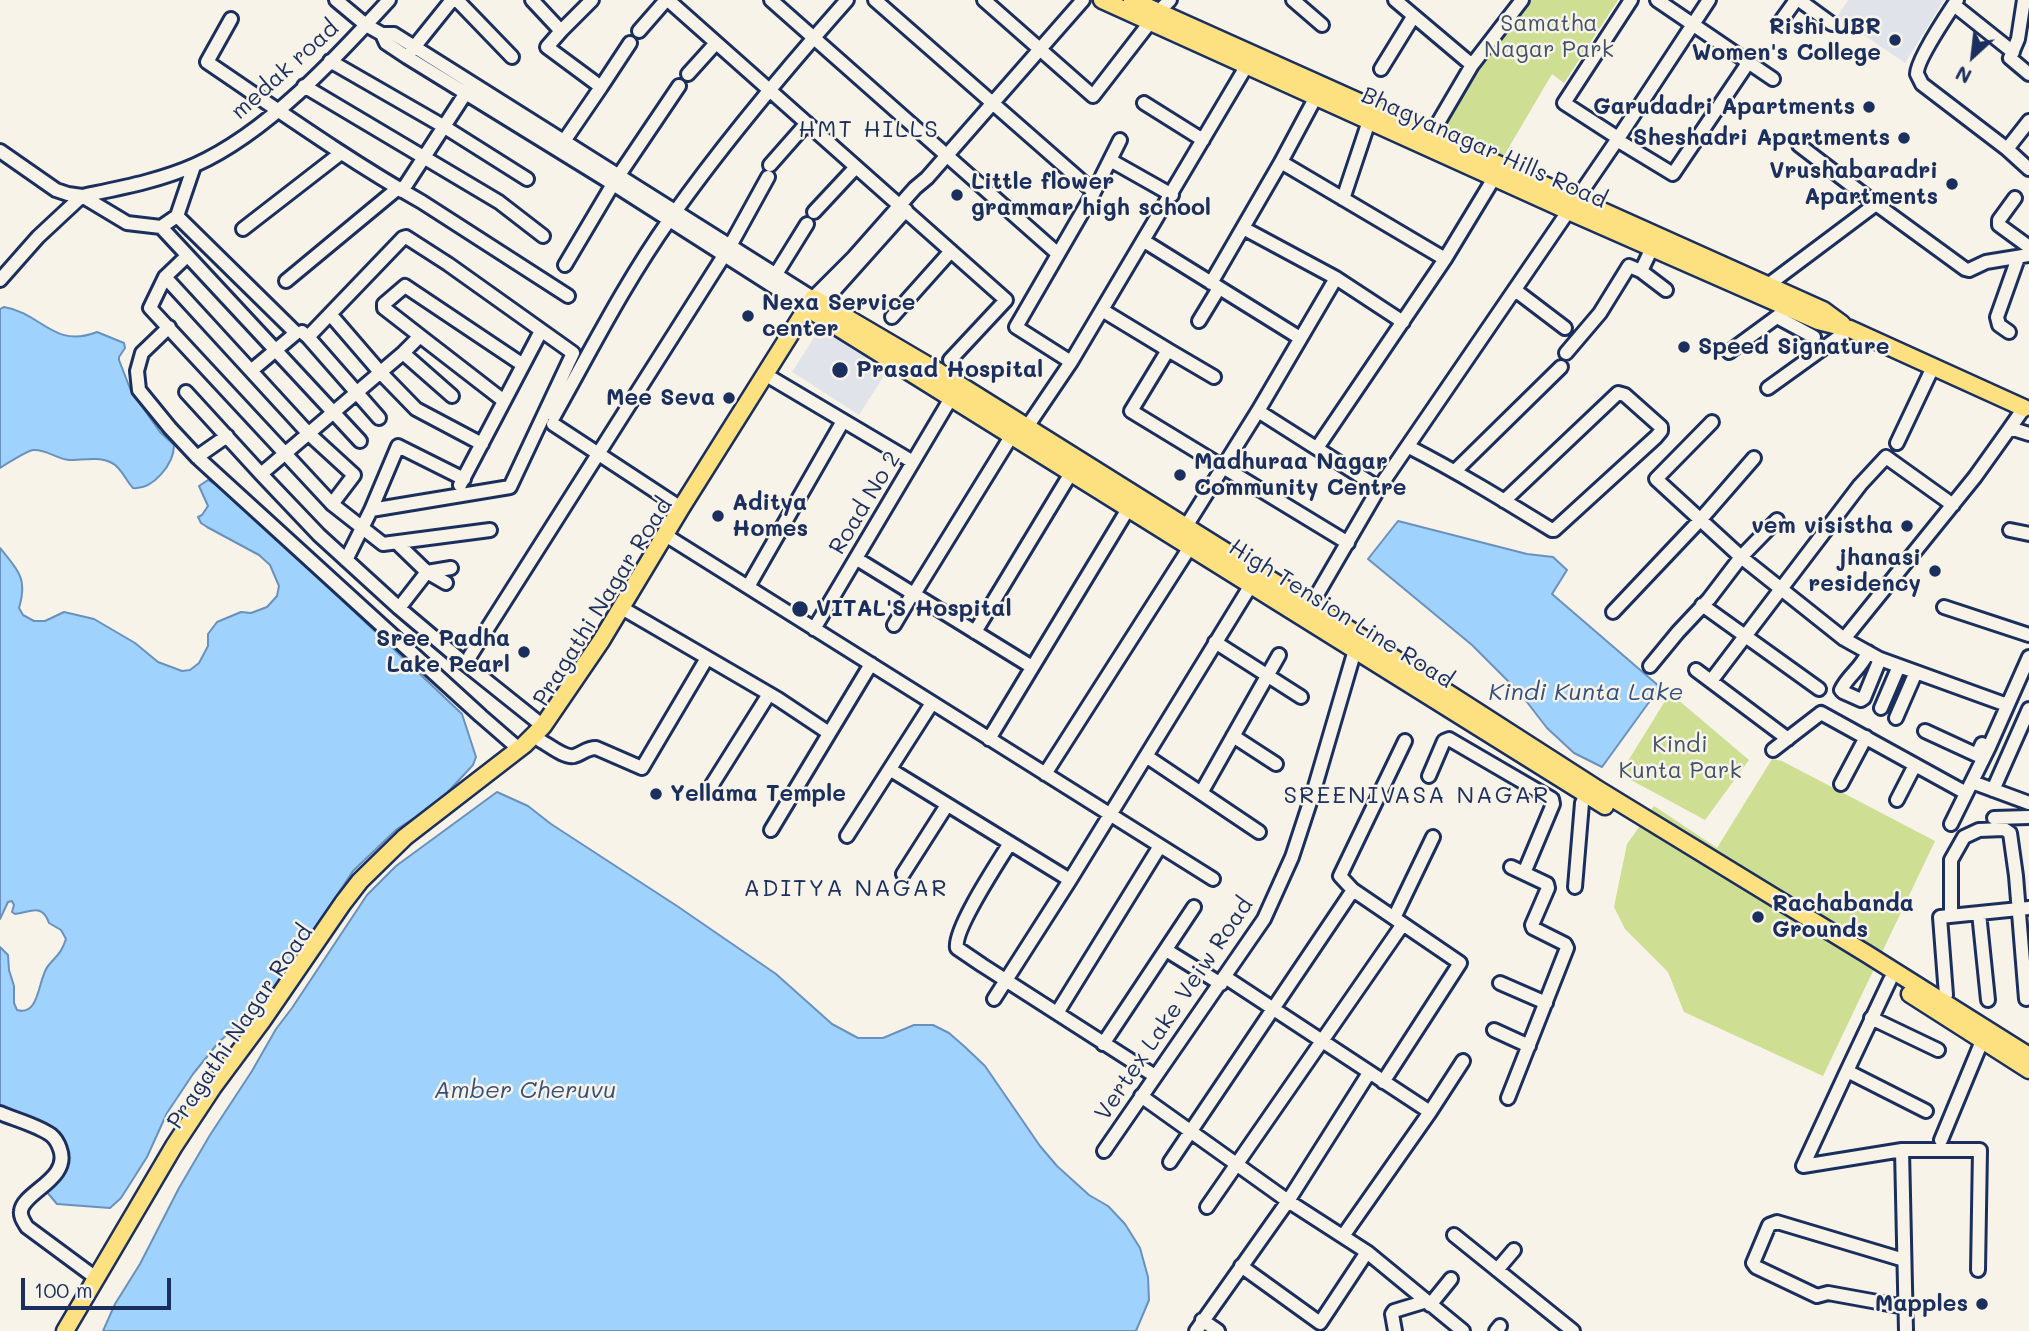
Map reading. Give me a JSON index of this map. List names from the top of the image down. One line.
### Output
{"streets":{"main road":["Bhagyanagar Hills Road","Pragathi Nagar Road","High Tension Line Road"],"street":["medak road","Road No 2","Vertex Lake Veiw Road"]},"crossings":[["Road No 2","High Tension Line Road"],["Pragathi Nagar Road","High Tension Line Road"],["High Tension Line Road","Vertex Lake Veiw Road"]],"districts":["HMT HILLS","SREENIVASA NAGAR","ADITYA NAGAR"],"water":["Kindi Kunta Lake","Amber Cheruvu"],"parks":["Samatha Nagar Park","Kindi Kunta Park"],"places":["Rishi UBR Women's College","Garudadri Apartments","Sheshadri Apartments","Vrushabaradri Apartments","Little flower grammar high school","Nexa Service center","Speed Signature","Prasad Hospital","Mee Seva","Madhuraa Nagar Community Centre","Aditya Homes","vem visistha","jhanasi residency","VITAL'S Hospital","Sree Padha Lake Pearl","Yellama Temple","Rachabanda Grounds","Mapples"],"scale_bar":"100 m","north":"bottom left"}
